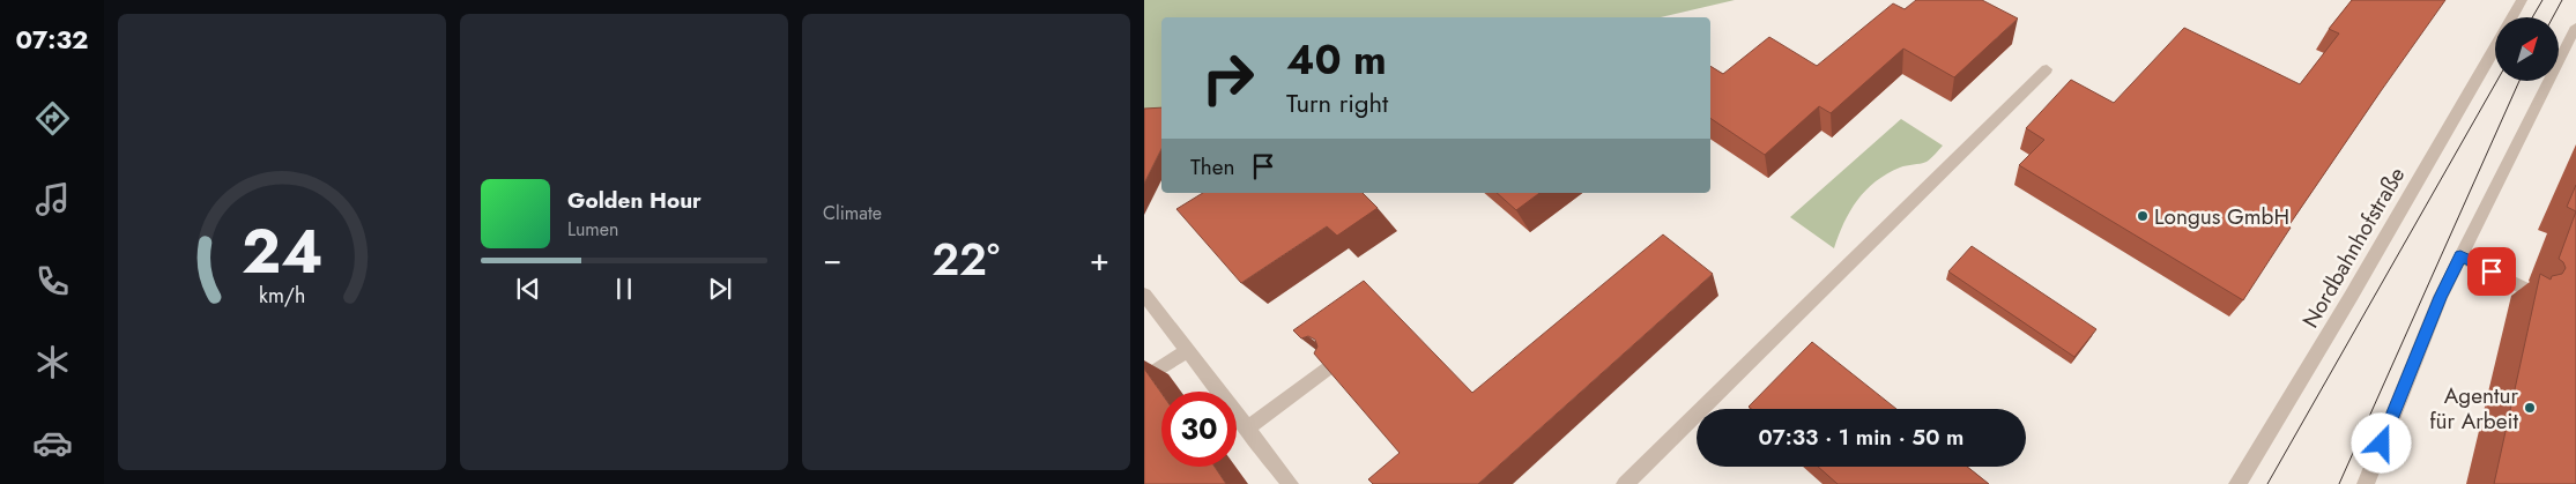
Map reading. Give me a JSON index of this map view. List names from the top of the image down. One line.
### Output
{"streets":{"street":["Nordbahnhofstraße"]},"places":["Longus GmbH","Agentur für Arbeit"],"north":"top right","page":{"tabs":"07:32","tile":"Climate","turn":["40 m","Turn right"],"then":"Then","song":["Golden Hour","Lumen"],"heat":["−","22°","+"],"limit":"30","trip":"07:33 · 1 min · 50 m","gauge":["24","km/h"]}}
